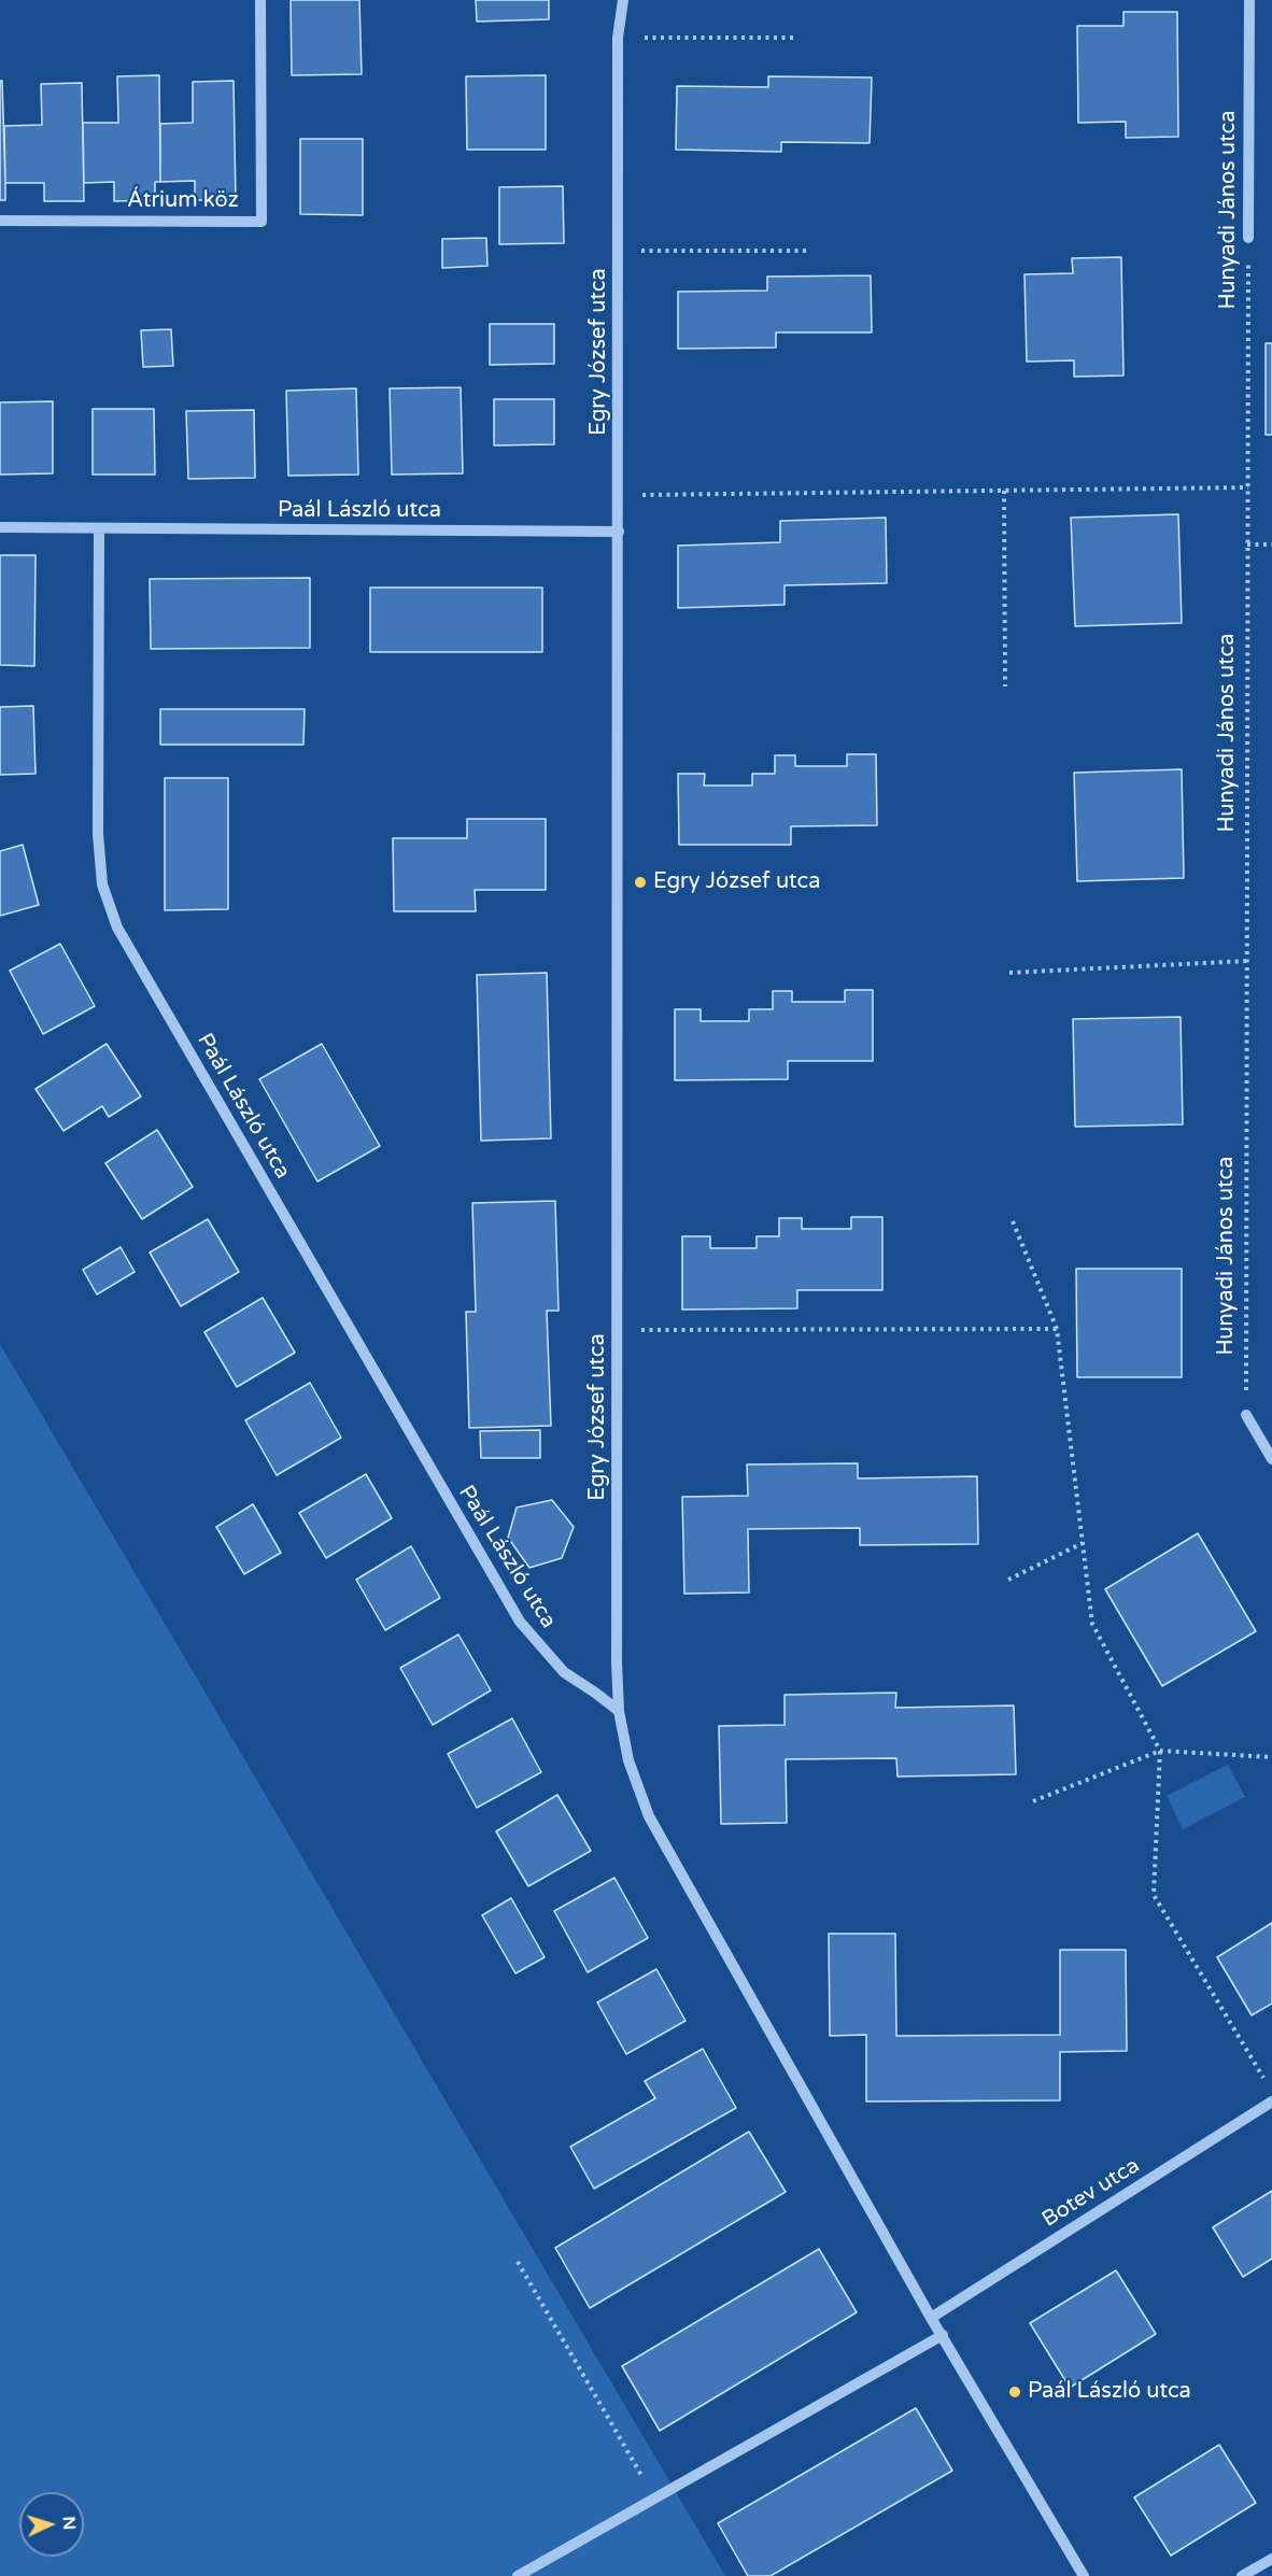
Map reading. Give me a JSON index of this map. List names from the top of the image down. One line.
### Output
{"streets":{"street":["Átrium köz","Hunyadi János utca","Egry József utca","Paál László utca","Botev utca"]},"crossings":[["Egry József utca","Paál László utca"]],"places":["Egry József utca","Paál László utca"],"north":"right"}
